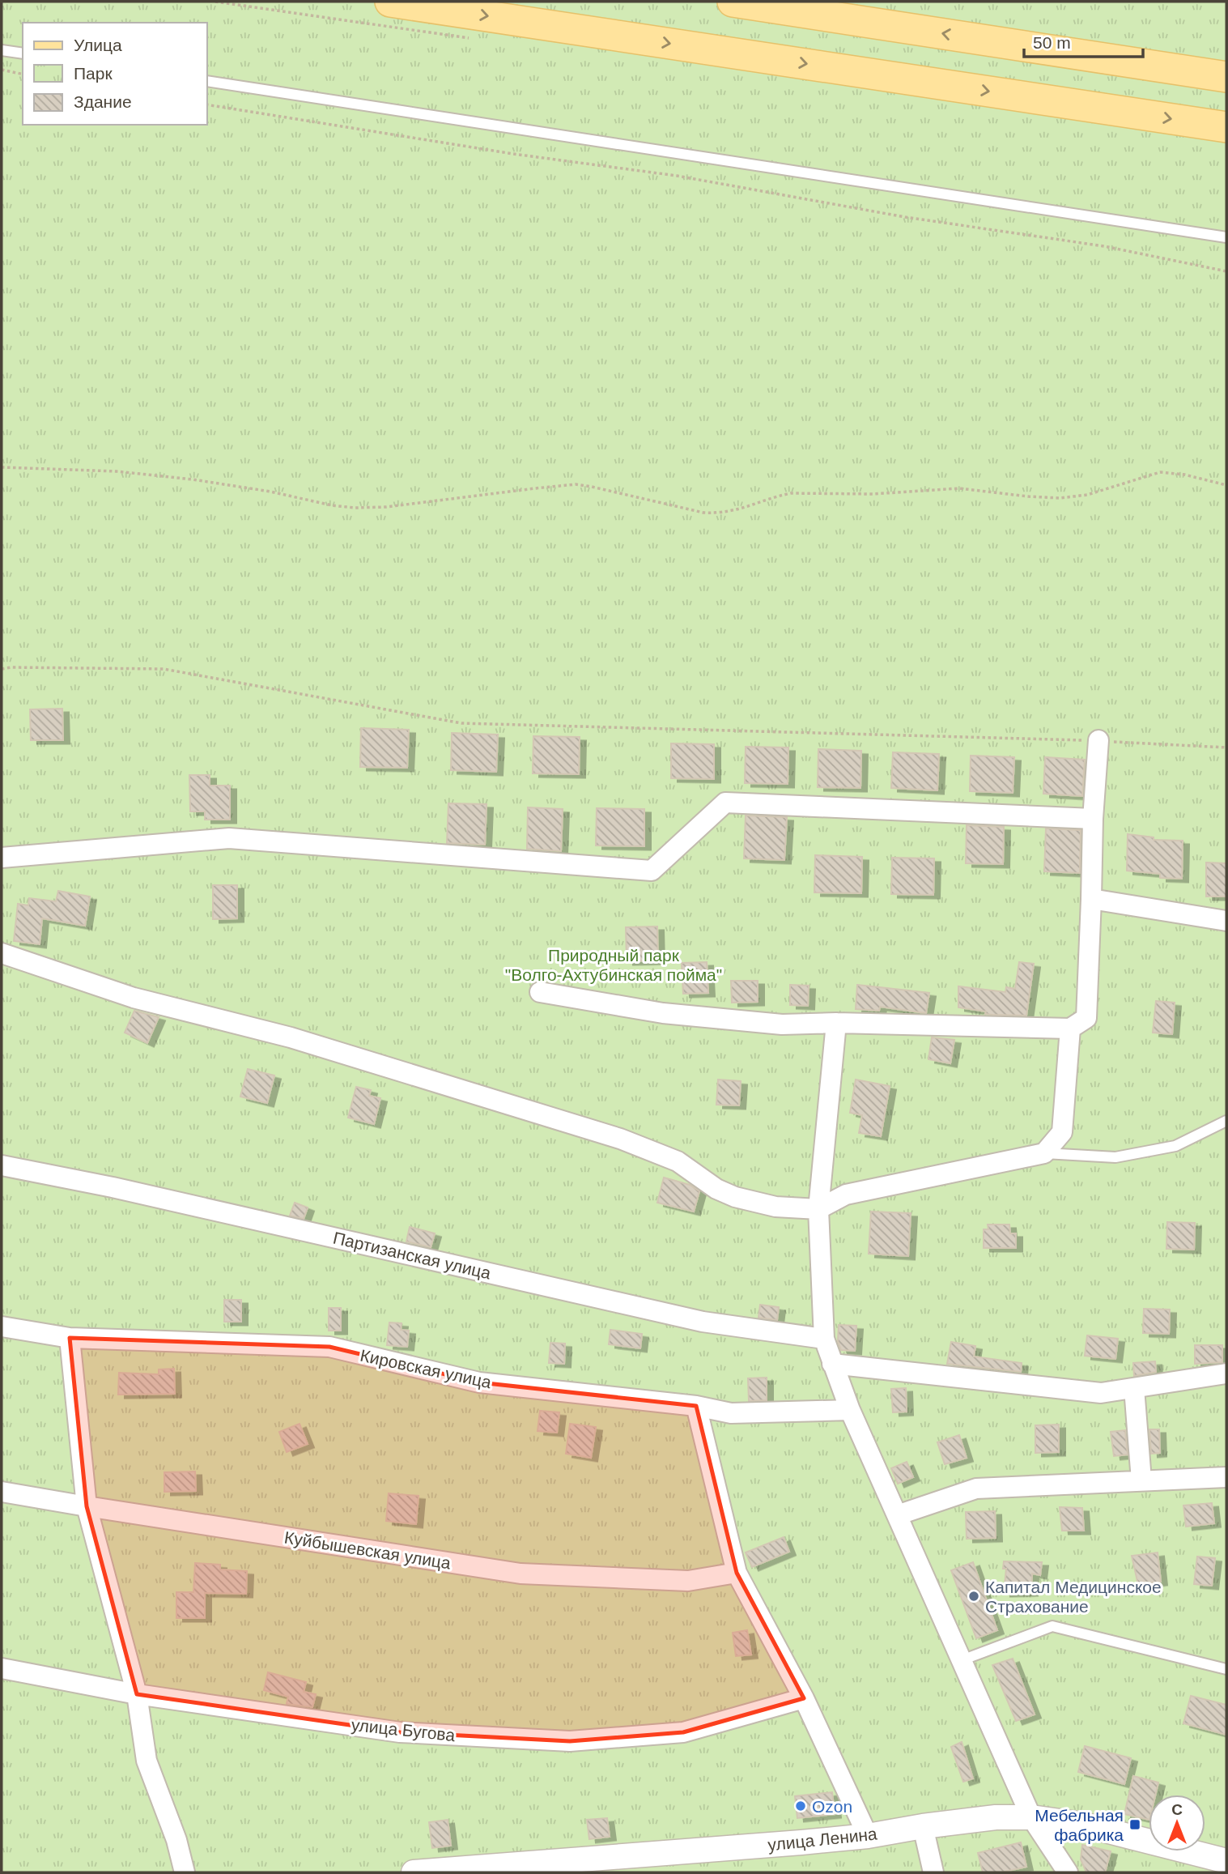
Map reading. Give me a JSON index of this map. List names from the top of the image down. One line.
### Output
{"streets":{"street":["Партизанская улица","Кировская улица","Куйбышевская улица","улица Бугова","улица Ленина"]},"parks":["Природный парк \"Волго-Ахтубинская пойма\""],"places":{"other":["Капитал Медицинское Страхование","Ozon"],"transit":["Мебельная фабрика"]},"legend":["Улица","Парк","Здание"],"scale_bar":"50 m","north":"top"}
